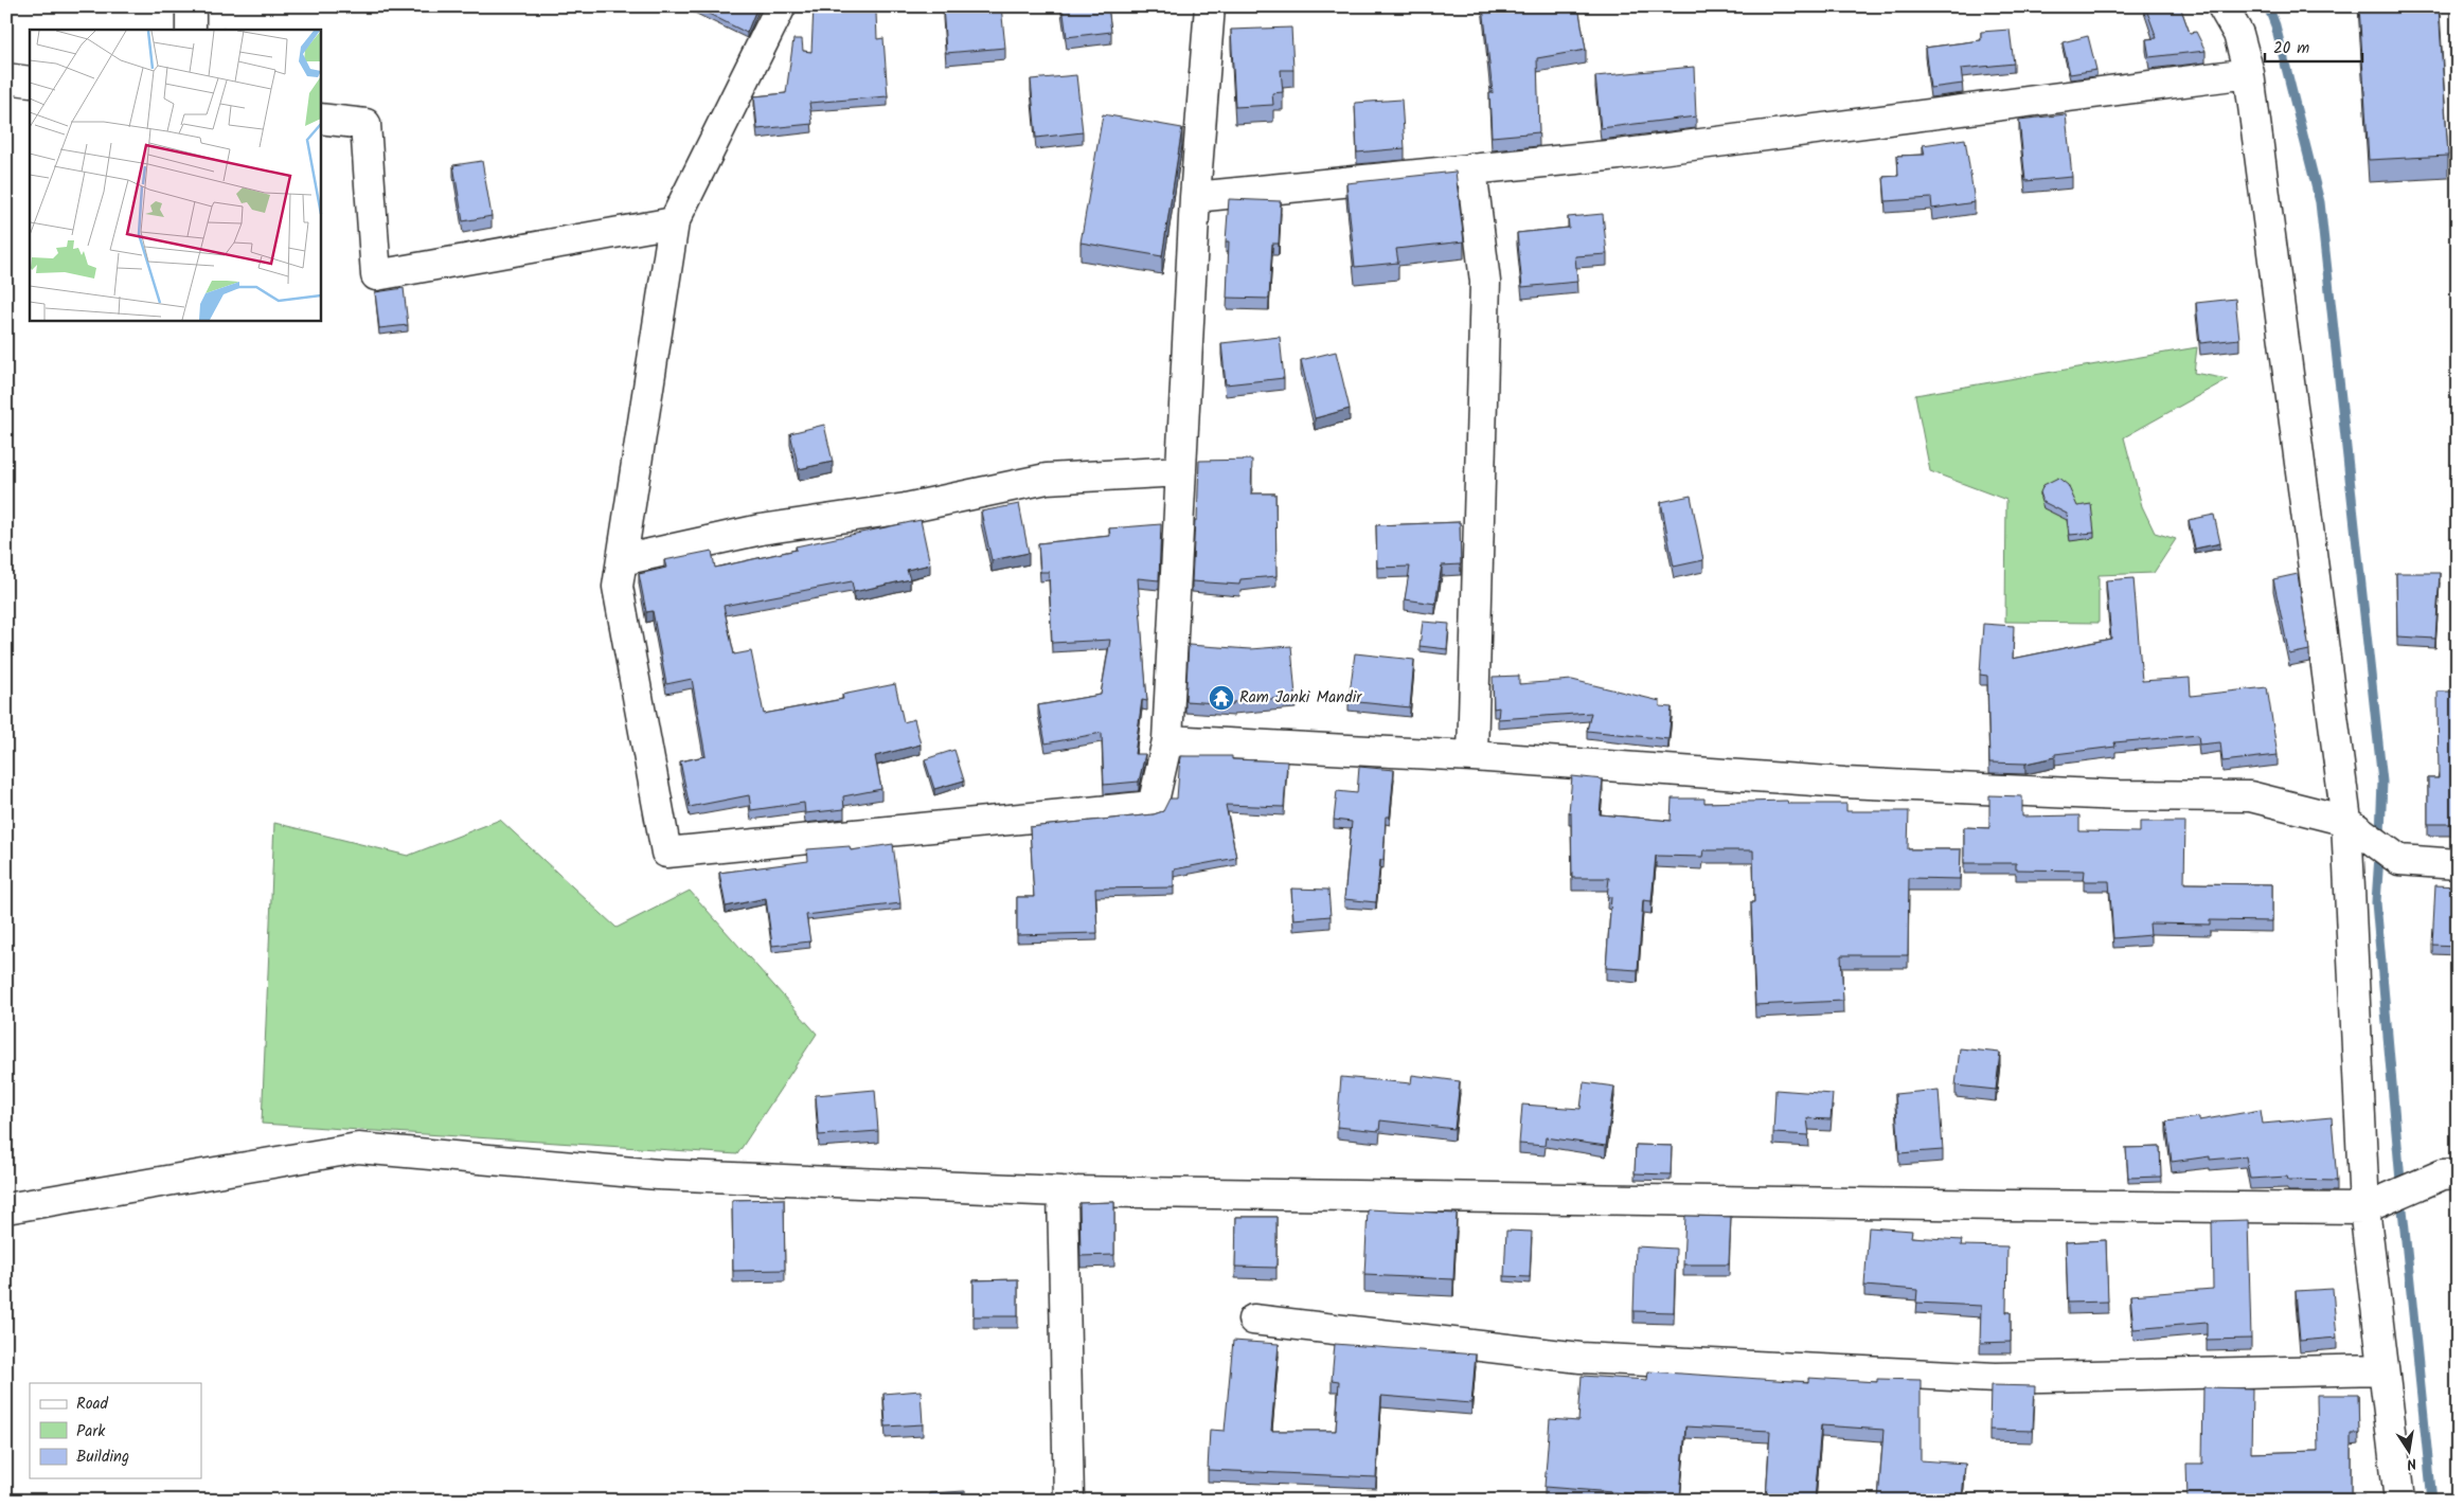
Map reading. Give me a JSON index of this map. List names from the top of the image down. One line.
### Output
{"places":{"temple":["Ram Janki Mandir"]},"legend":["Road","Park","Building"],"scale_bar":"20 m","north":"bottom"}
